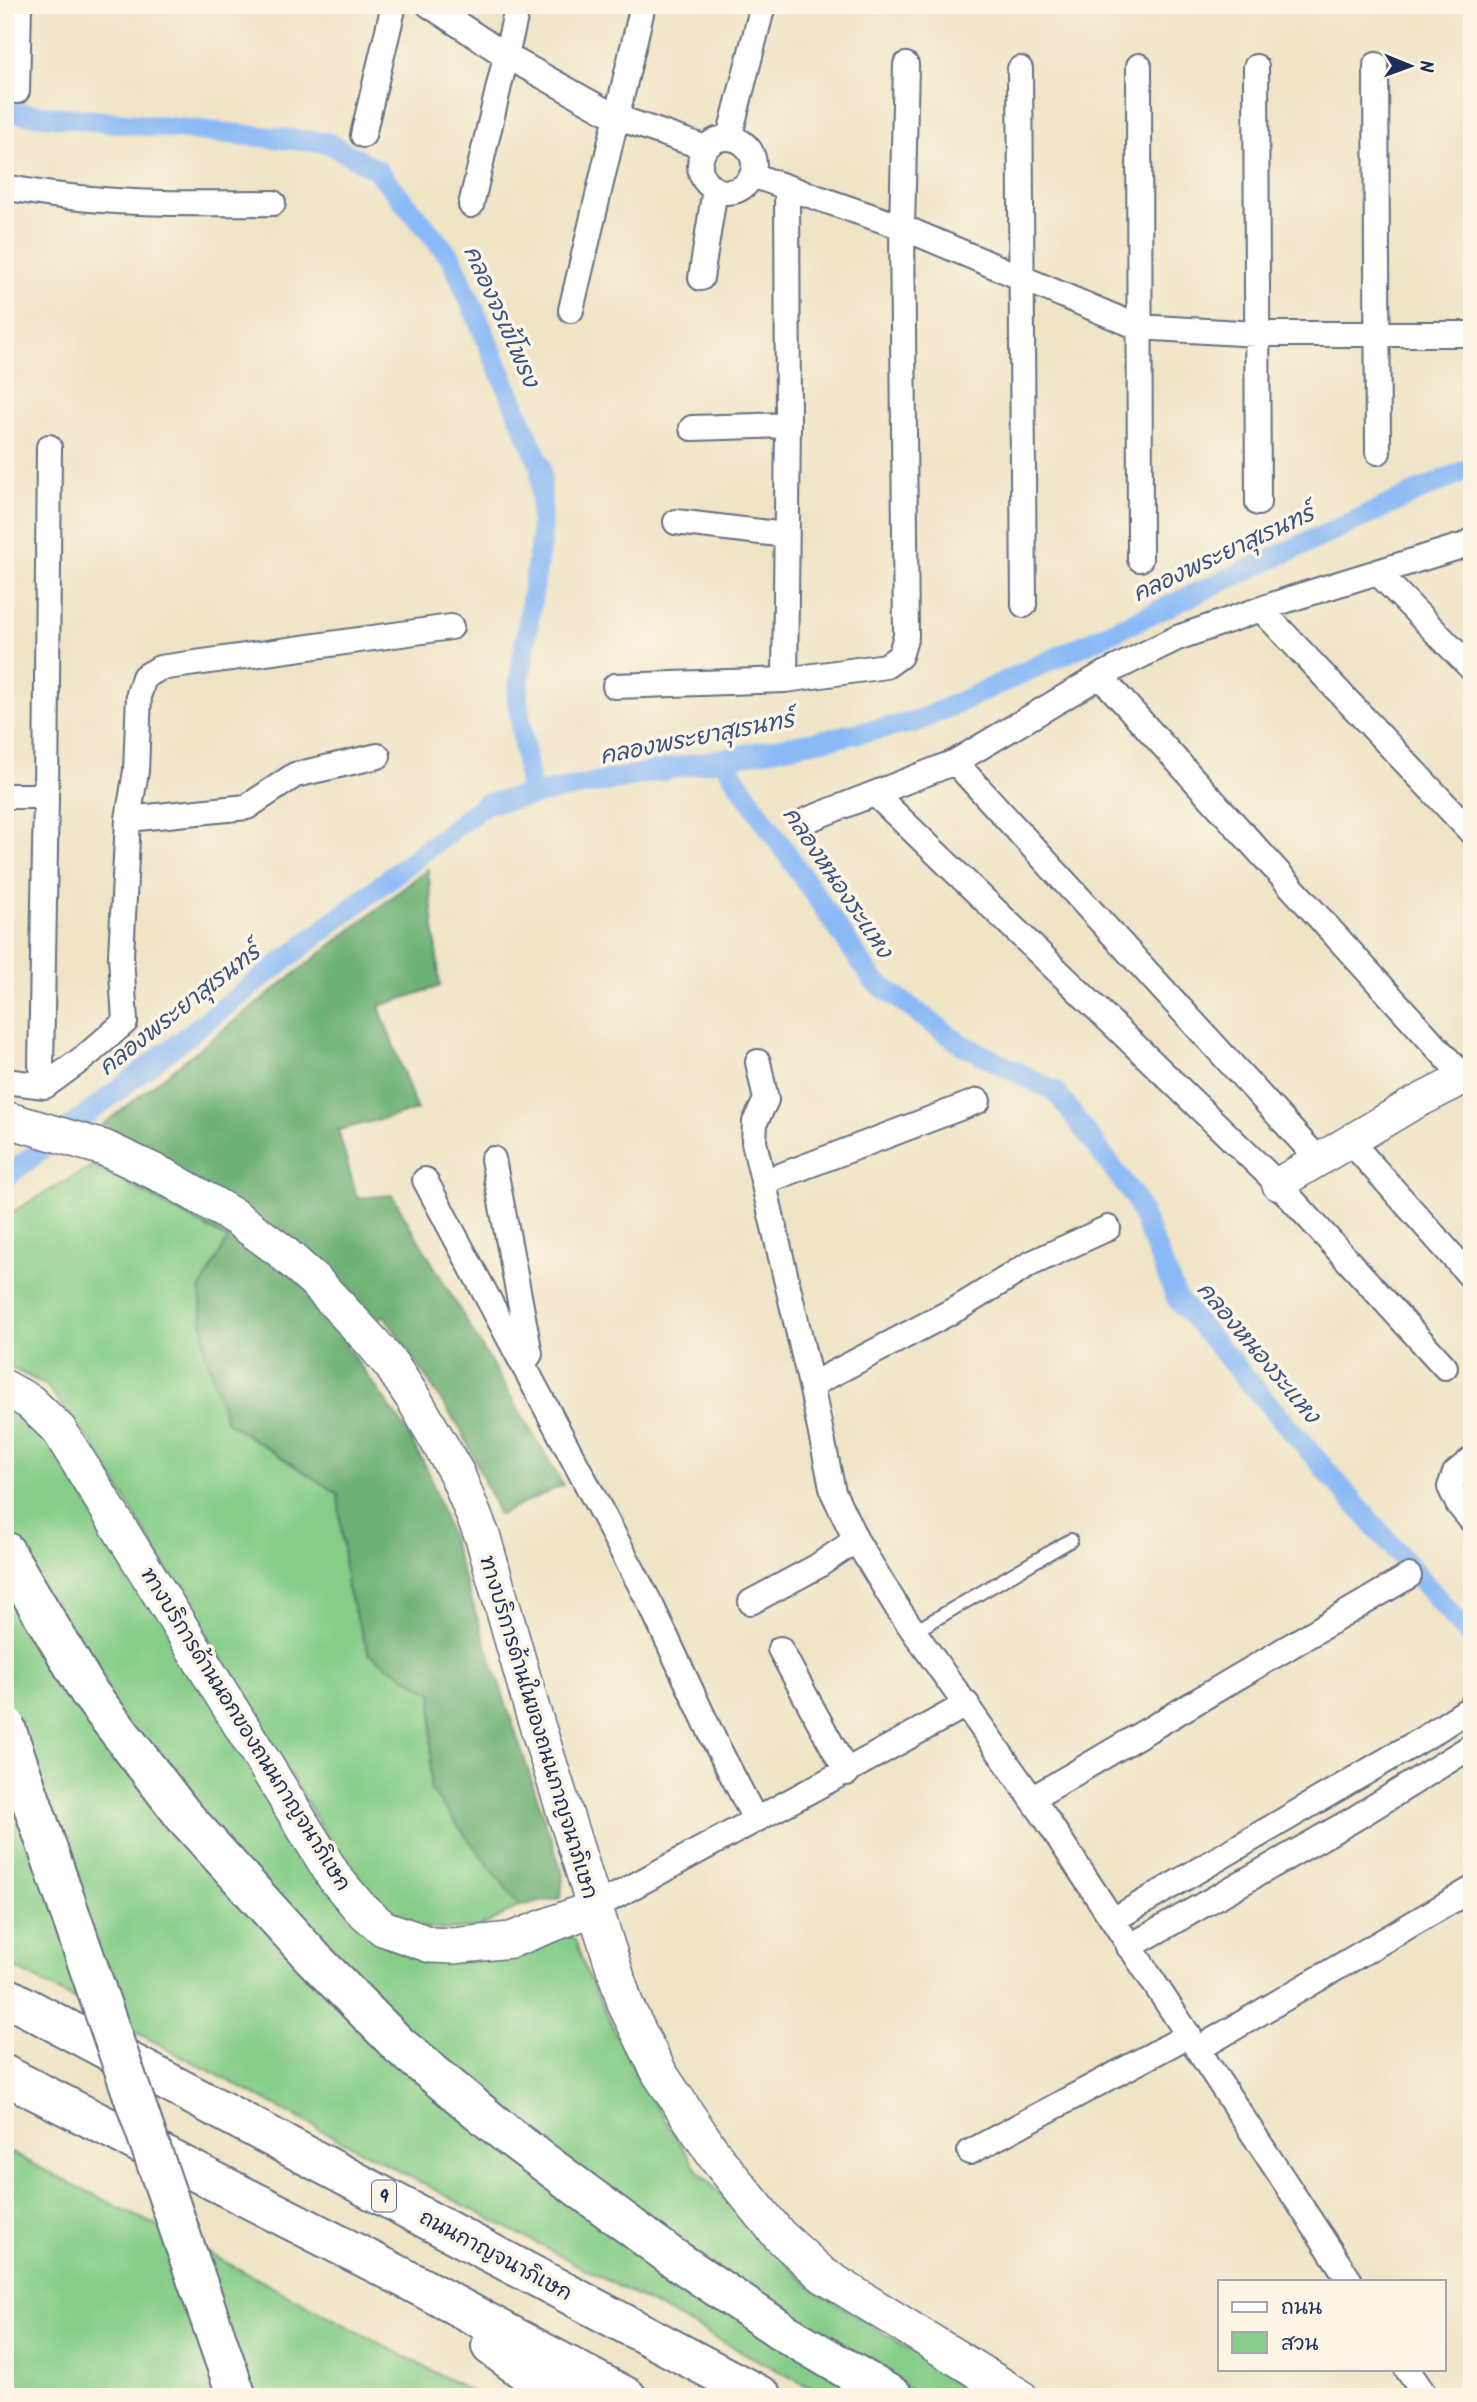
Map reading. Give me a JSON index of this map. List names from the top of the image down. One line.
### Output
{"streets":{"highway":["9","ถนนกาญจนาภิเษก"],"main road":["ทางบริการด้านในของถนนกาญจนาภิเษก","ทางบริการด้านนอกของถนนกาญจนาภิเษก"]},"crossings":[["ทางบริการด้านในของถนนกาญจนาภิเษก","ทางบริการด้านนอกของถนนกาญจนาภิเษก"]],"water":["คลองจรเข้โพรง","คลองพระยาสุเรนทร์","คลองหนองระแหง"],"legend":["ถนน","สวน"],"north":"right"}
